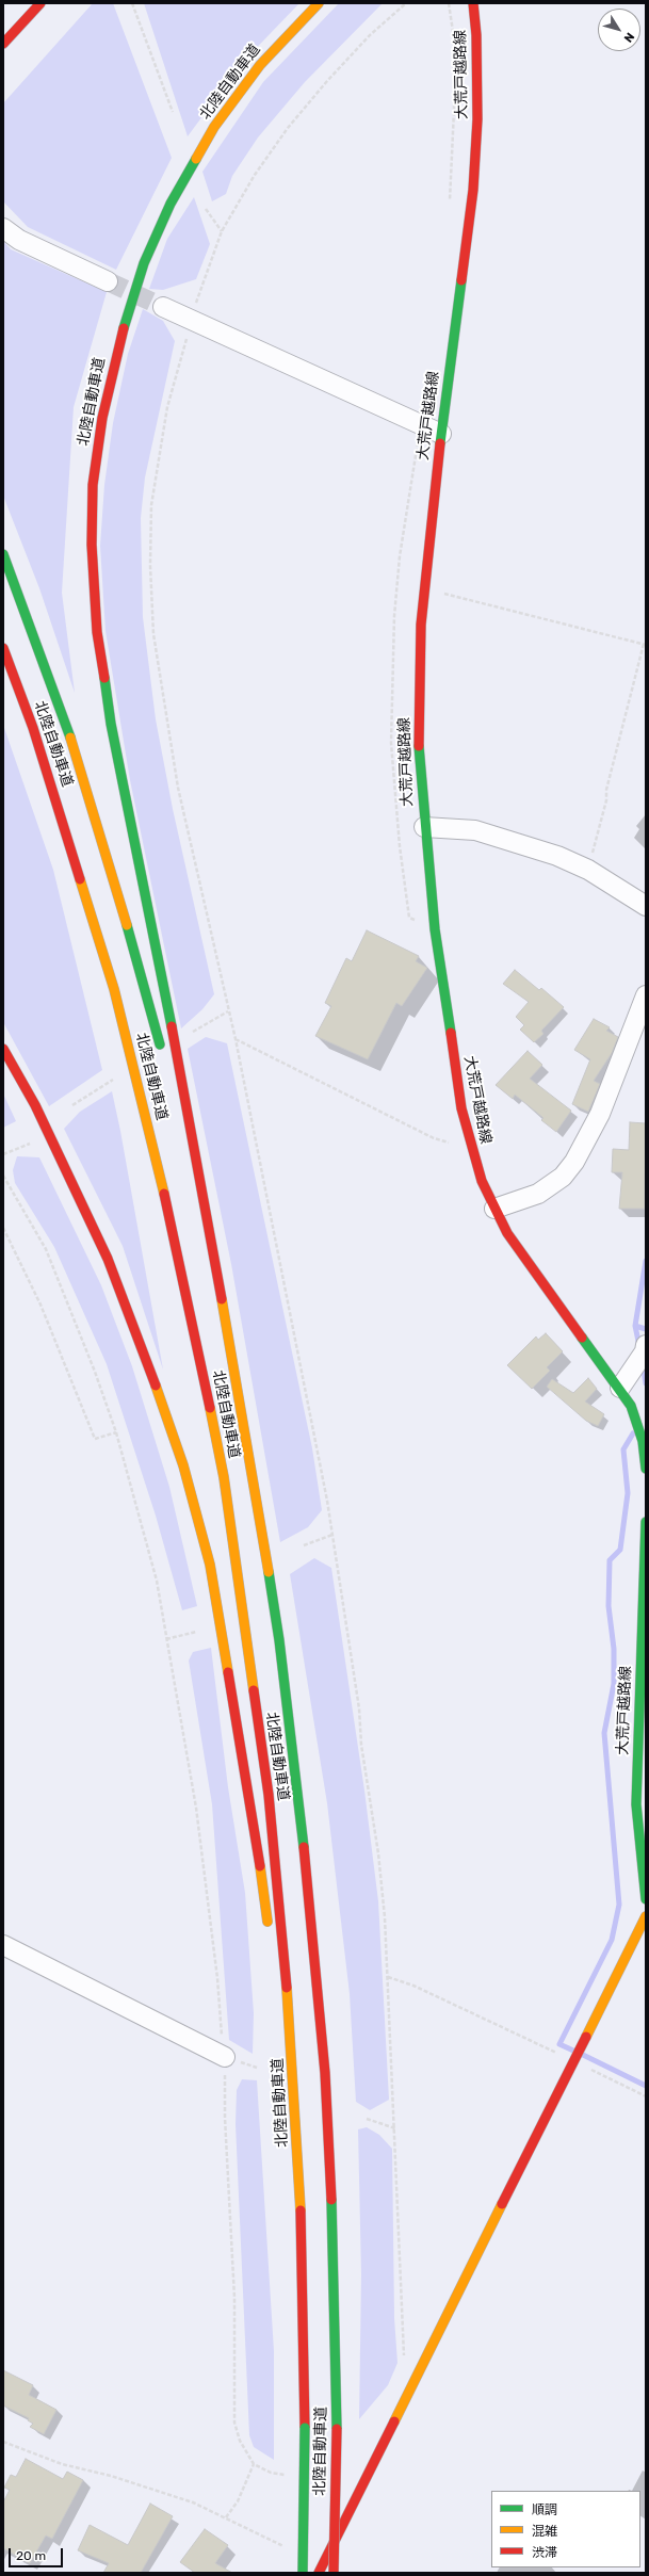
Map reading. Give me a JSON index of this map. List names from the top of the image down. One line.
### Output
{"streets":{"main road":["大荒戸越路線","北陸自動車道"]},"legend":["順調","混雑","渋滞"],"scale_bar":"20 m","north":"bottom right"}
